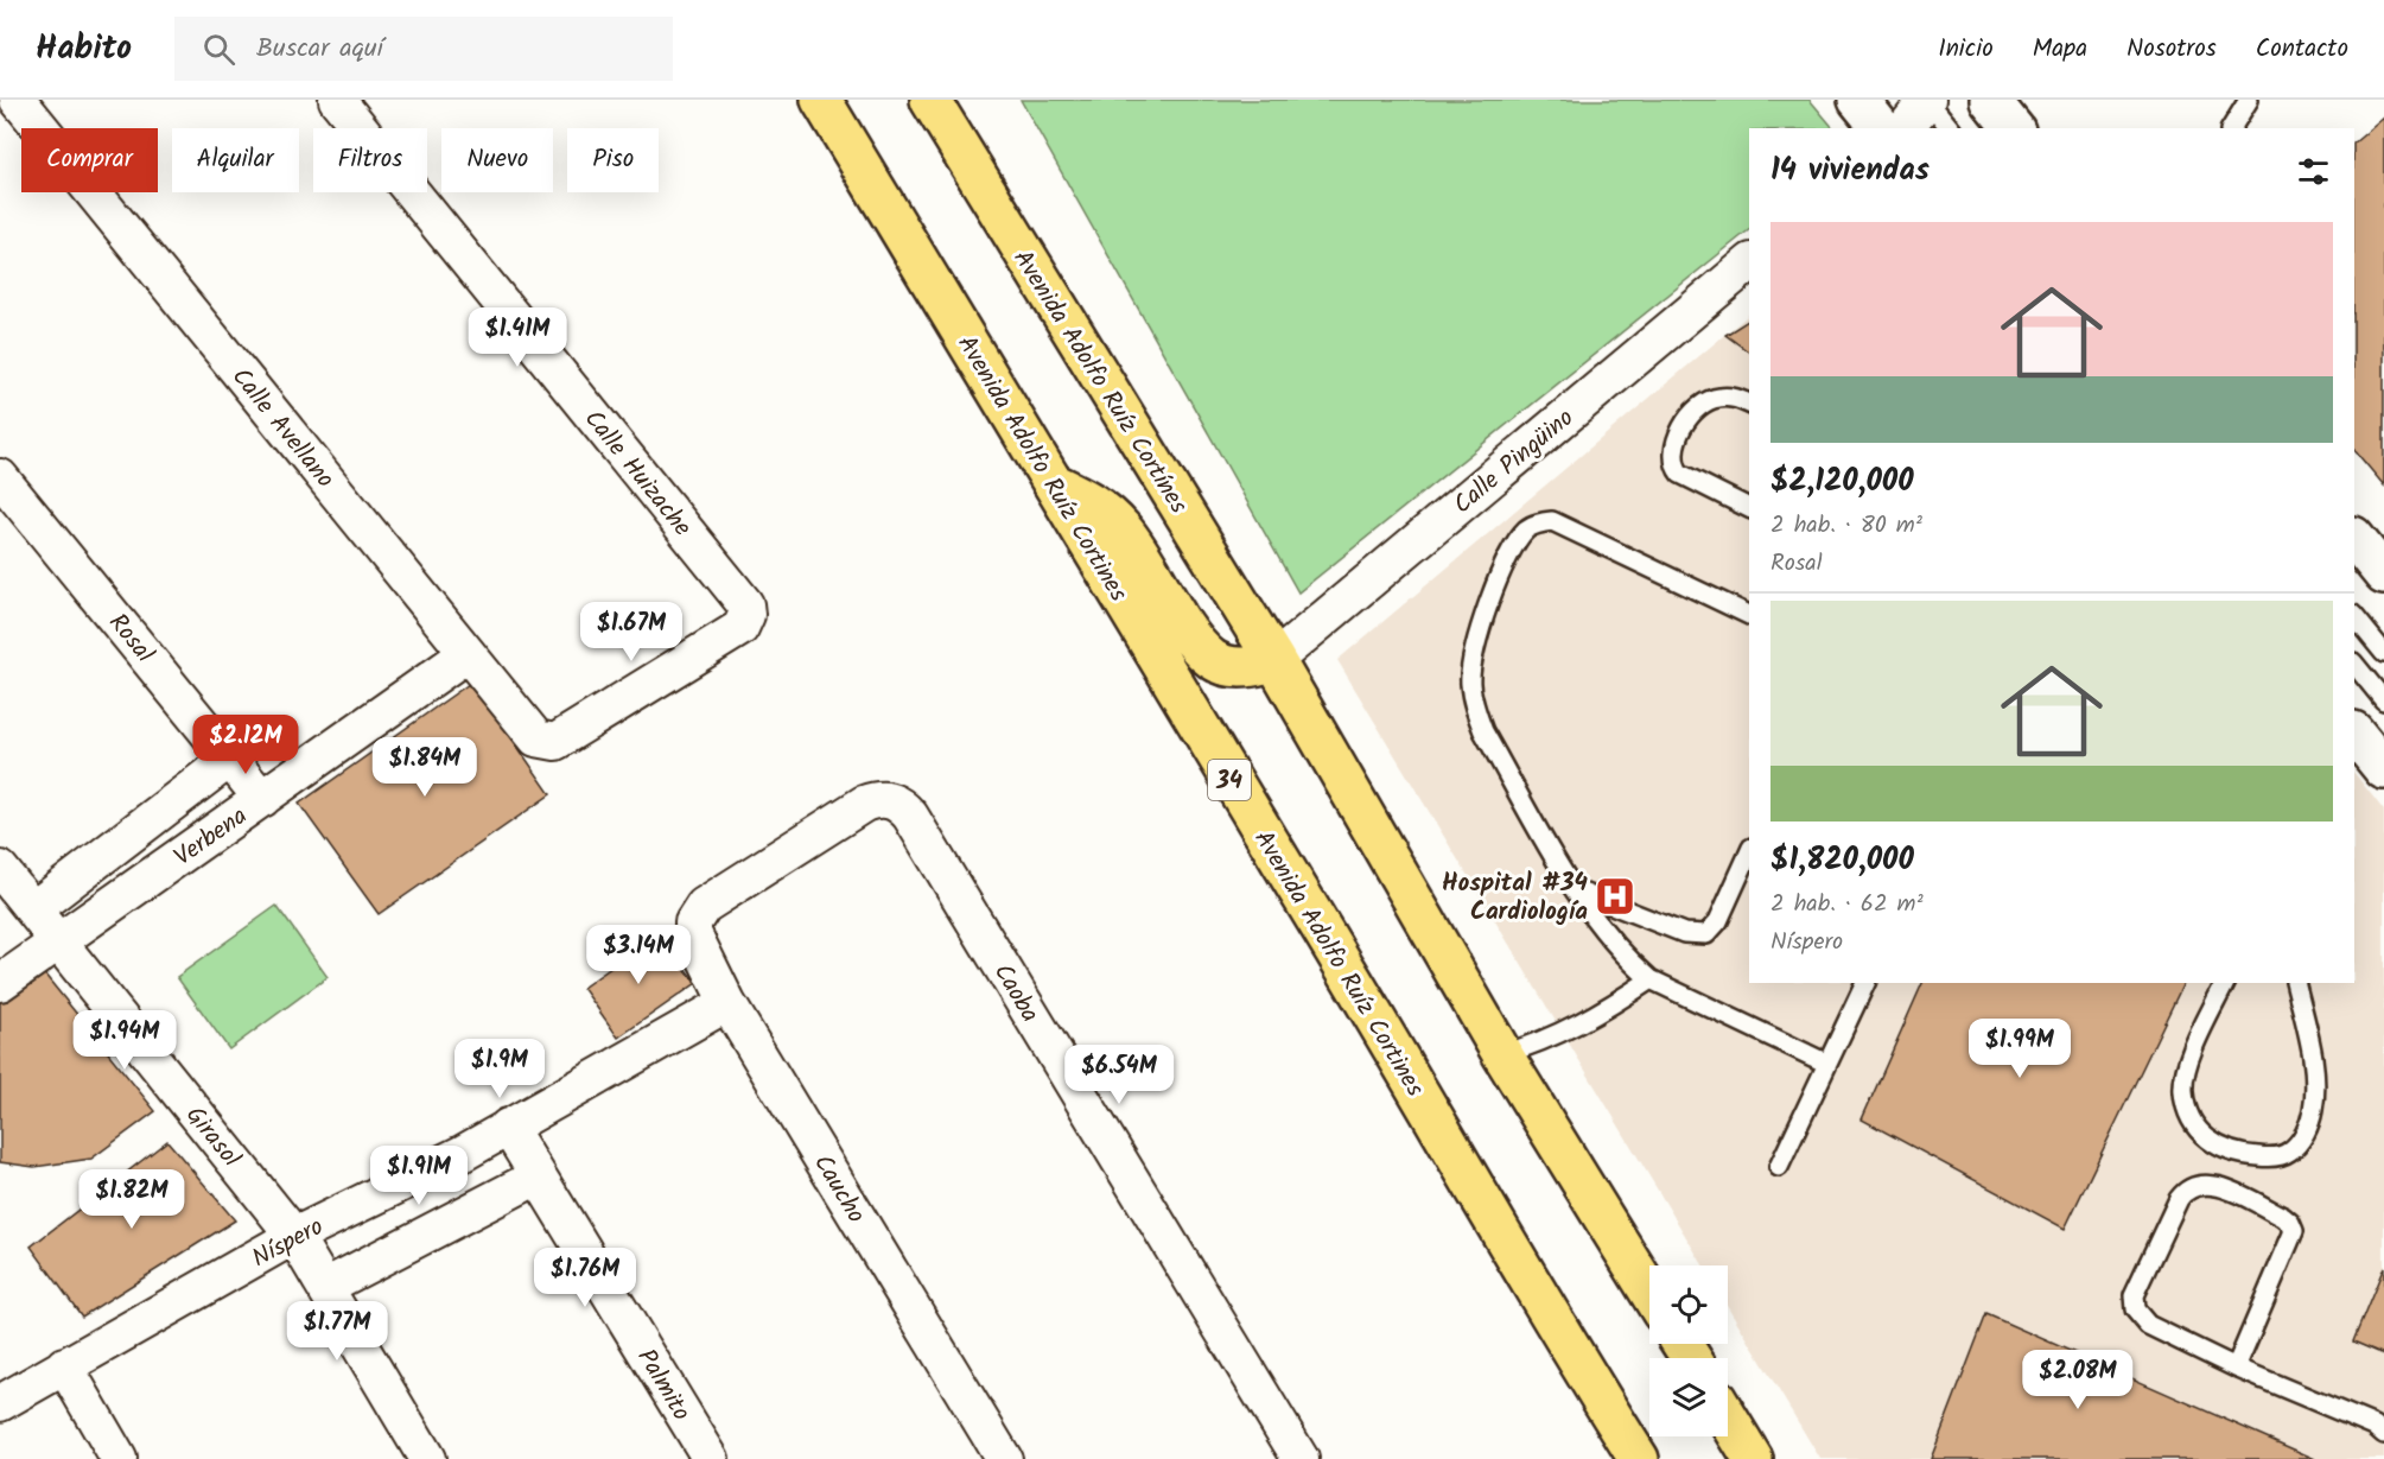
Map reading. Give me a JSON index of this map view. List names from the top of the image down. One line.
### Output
{"streets":{"main road":["Avenida Adolfo Ruíz Cortínes","Avenida Adolfo Ruíz Cortines","34"],"street":["Calle Avellano","Calle Pingüino","Calle Huizache","Rosal","Verbena","Caoba","Girasol","Caucho","Níspero","Palmito"]},"crossings":[["Avenida Adolfo Ruíz Cortínes","Calle Pingüino"],["Calle Avellano","Calle Huizache"],["Calle Avellano","Verbena"],["Rosal","Verbena"],["Verbena","Girasol"],["Caoba","Caucho"],["Girasol","Níspero"],["Caucho","Níspero"],["Níspero","Palmito"]],"places":{"hospital":["Hospital #34 Cardiología"]},"page":{"header":"Habito","search":"Buscar aquí","nav":["Inicio","Mapa","Nosotros","Contacto"],"chip":["Comprar","Alquilar","Filtros","Nuevo","Piso"],"heading":"14 viviendas","list":[{"name":"$2,120,000","note":"2 hab. · 80 m² · Rosal"},{"name":"$1,820,000","note":"2 hab. · 62 m² · Níspero"}],"price":["$1.41M","$1.67M","$2.12M","$1.84M","$3.14M","$1.94M","$1.99M","$1.9M","$6.54M","$1.91M","$1.82M","$1.76M","$1.77M","$2.08M"]}}
